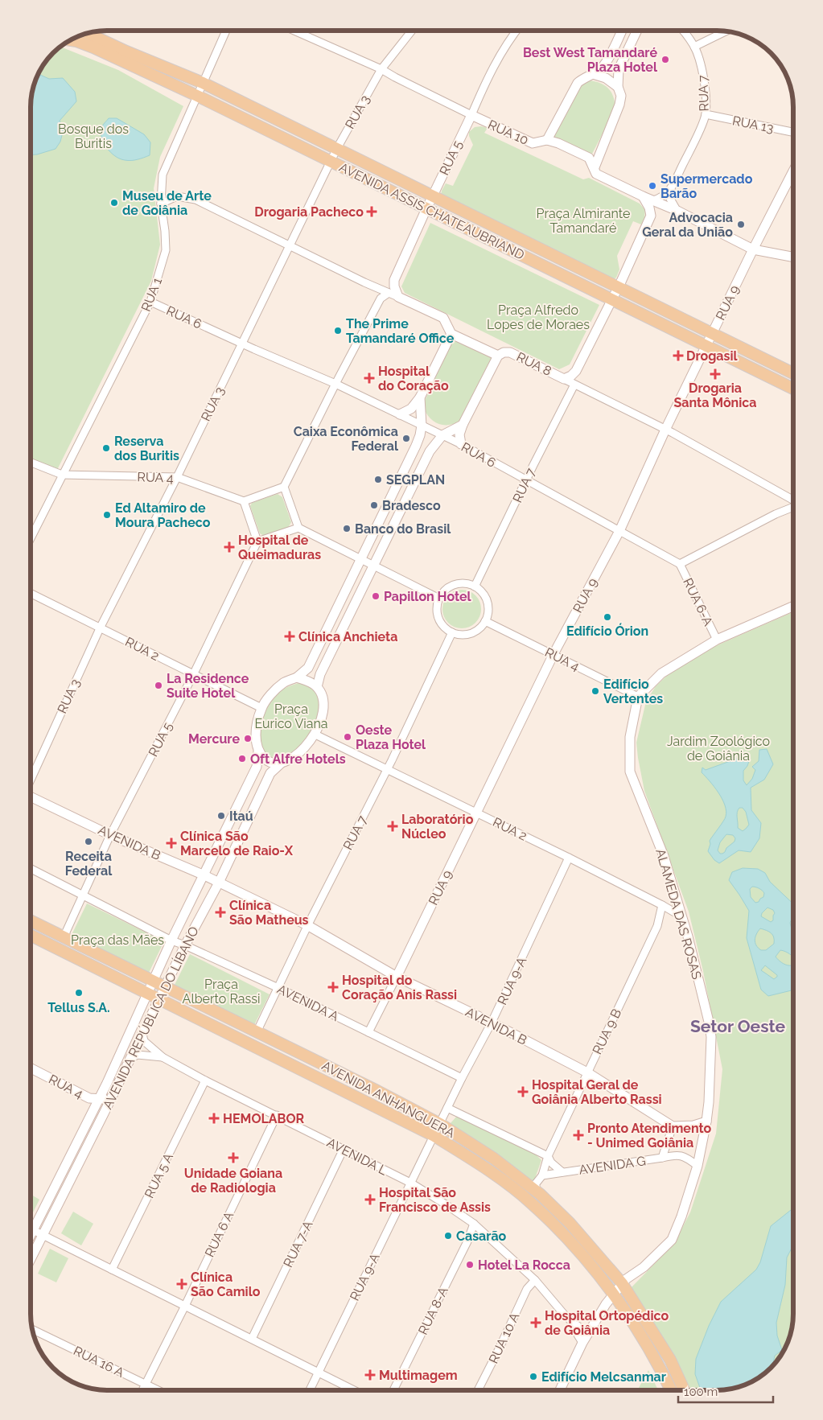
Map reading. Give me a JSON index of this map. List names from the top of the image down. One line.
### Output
{"streets":{"main road":["RUA 10","RUA 5","AVENIDA ASSIS CHATEAUBRIAND","RUA 9","RUA 8","RUA 4","AVENIDA B","ALAMEDA DAS ROSAS","AVENIDA REPÚBLICA DO LÍBANO","AVENIDA ANHANGUERA"],"street":["RUA 7","RUA 3","RUA 13","RUA 1","RUA 6","RUA 6-A","RUA 2","RUA 9-A","AVENIDA A","RUA 9 B","AVENIDA L","AVENIDA G","RUA 5 A","RUA 6 A","RUA 7-A","RUA 8-A","RUA 10 A","RUA 16 A"]},"crossings":[["RUA 7","RUA 13"],["RUA 7","RUA 10"],["RUA 7","RUA 6"],["RUA 7","RUA 8"],["RUA 7","RUA 4"],["RUA 7","RUA 2"],["RUA 7","AVENIDA B"],["RUA 7","AVENIDA A"],["RUA 7","AVENIDA ANHANGUERA"],["RUA 3","RUA 10"],["RUA 3","AVENIDA ASSIS CHATEAUBRIAND"],["RUA 3","RUA 6"],["RUA 3","RUA 4"],["RUA 3","RUA 2"],["RUA 10","RUA 5"],["RUA 10","RUA 9"],["RUA 5","AVENIDA ASSIS CHATEAUBRIAND"],["RUA 5","RUA 2"],["RUA 5","AVENIDA B"],["RUA 5","AVENIDA A"],["RUA 5","AVENIDA ANHANGUERA"],["AVENIDA ASSIS CHATEAUBRIAND","RUA 1"],["AVENIDA ASSIS CHATEAUBRIAND","RUA 9"],["RUA 1","RUA 6"],["RUA 1","RUA 4"],["RUA 9","RUA 6"],["RUA 9","RUA 8"],["RUA 9","RUA 4"],["RUA 9","RUA 2"],["RUA 9","AVENIDA B"],["RUA 9","AVENIDA A"],["RUA 6","RUA 6-A"],["RUA 4","ALAMEDA DAS ROSAS"],["RUA 4","AVENIDA REPÚBLICA DO LÍBANO"],["RUA 2","ALAMEDA DAS ROSAS"],["RUA 2","RUA 9-A"],["RUA 2","AVENIDA REPÚBLICA DO LÍBANO"],["RUA 2","RUA 9 B"],["AVENIDA B","RUA 9-A"],["AVENIDA B","AVENIDA REPÚBLICA DO LÍBANO"],["AVENIDA B","RUA 9 B"],["AVENIDA B","AVENIDA G"],["ALAMEDA DAS ROSAS","AVENIDA ANHANGUERA"],["ALAMEDA DAS ROSAS","AVENIDA L"],["ALAMEDA DAS ROSAS","AVENIDA G"],["RUA 9-A","AVENIDA A"],["RUA 9-A","AVENIDA ANHANGUERA"],["RUA 9-A","AVENIDA L"],["AVENIDA A","AVENIDA REPÚBLICA DO LÍBANO"],["AVENIDA REPÚBLICA DO LÍBANO","AVENIDA ANHANGUERA"],["AVENIDA REPÚBLICA DO LÍBANO","AVENIDA L"],["RUA 9 B","AVENIDA G"],["AVENIDA L","RUA 5 A"],["AVENIDA L","RUA 6 A"],["AVENIDA L","RUA 7-A"],["AVENIDA L","RUA 8-A"],["AVENIDA L","RUA 10 A"],["RUA 6 A","RUA 16 A"]],"districts":["Setor Oeste"],"parks":["Bosque dos Buritis","Praça Almirante Tamandaré","Praça Alfredo Lopes de Moraes","Praça Eurico Viana","Jardim Zoológico de Goiânia","Praça das Mães","Praça Alberto Rassi"],"places":{"other":["Best West Tamandaré Plaza Hotel","Supermercado Barão","Museu de Arte de Goiânia","Advocacia Geral da União","The Prime Tamandaré Office","Caixa Econômica Federal","Reserva dos Buritis","SEGPLAN","Bradesco","Ed Altamiro de Moura Pacheco","Banco do Brasil","Papillon Hotel","Edifício Órion","La Residence Suite Hotel","Edifício Vertentes","Oeste Plaza Hotel","Mercure","Oft Alfre Hotels","Itaú","Receita Federal","Tellus S.A.","Casarão","Hotel La Rocca","Edifício Melcsanmar"],"health":["Drogaria Pacheco","Drogasil","Drogaria Santa Mônica","Hospital do Coração","Hospital de Queimaduras","Clínica Anchieta","Laboratório Núcleo","Clínica São Marcelo de Raio-X","Clínica São Matheus","Hospital do Coração Anis Rassi","Hospital Geral de Goiânia Alberto Rassi","HEMOLABOR","Pronto Atendimento - Unimed Goiânia","Unidade Goiana de Radiologia","Hospital São Francisco de Assis","Clínica São Camilo","Hospital Ortopédico de Goiânia","Multimagem"]},"scale_bar":"100 m"}
